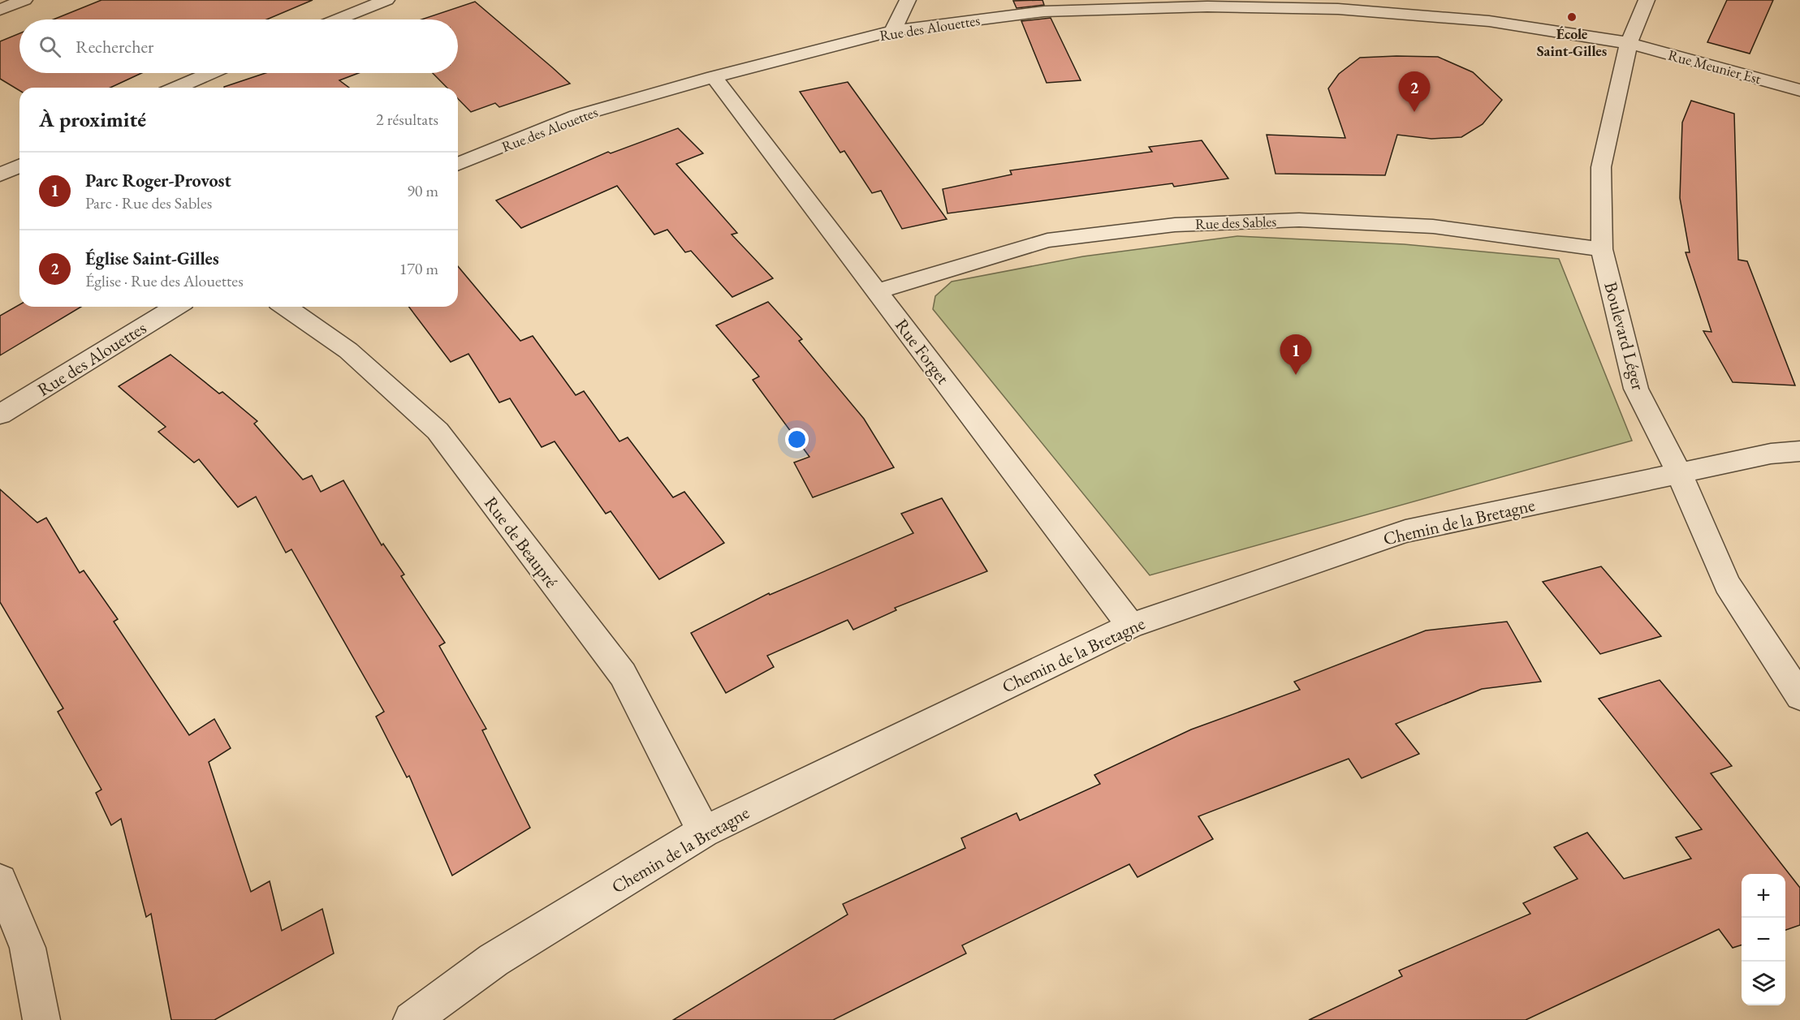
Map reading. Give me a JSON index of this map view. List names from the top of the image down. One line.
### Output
{"streets":{"street":["Rue des Alouettes","Rue Meunier Est","Rue des Sables","Boulevard Léger","Rue Forget","Chemin de la Bretagne","Rue de Beaupré"]},"crossings":[["Rue des Alouettes","Rue Meunier Est"],["Rue des Alouettes","Boulevard Léger"],["Rue des Alouettes","Rue Forget"],["Rue Meunier Est","Boulevard Léger"],["Rue des Sables","Boulevard Léger"],["Rue des Sables","Rue Forget"],["Boulevard Léger","Chemin de la Bretagne"],["Rue Forget","Chemin de la Bretagne"],["Chemin de la Bretagne","Rue de Beaupré"]],"places":["École Saint-Gilles"],"page":{"search":"Rechercher","pins":["2","1"],"heading":["À proximité","2 résultats"],"list":[{"mark":"1","name":"Parc Roger-Provost","note":"Parc · Rue des Sables","value":"90 m"},{"mark":"2","name":"Église Saint-Gilles","note":"Église · Rue des Alouettes","value":"170 m"}],"map_buttons":["+","−"]}}
